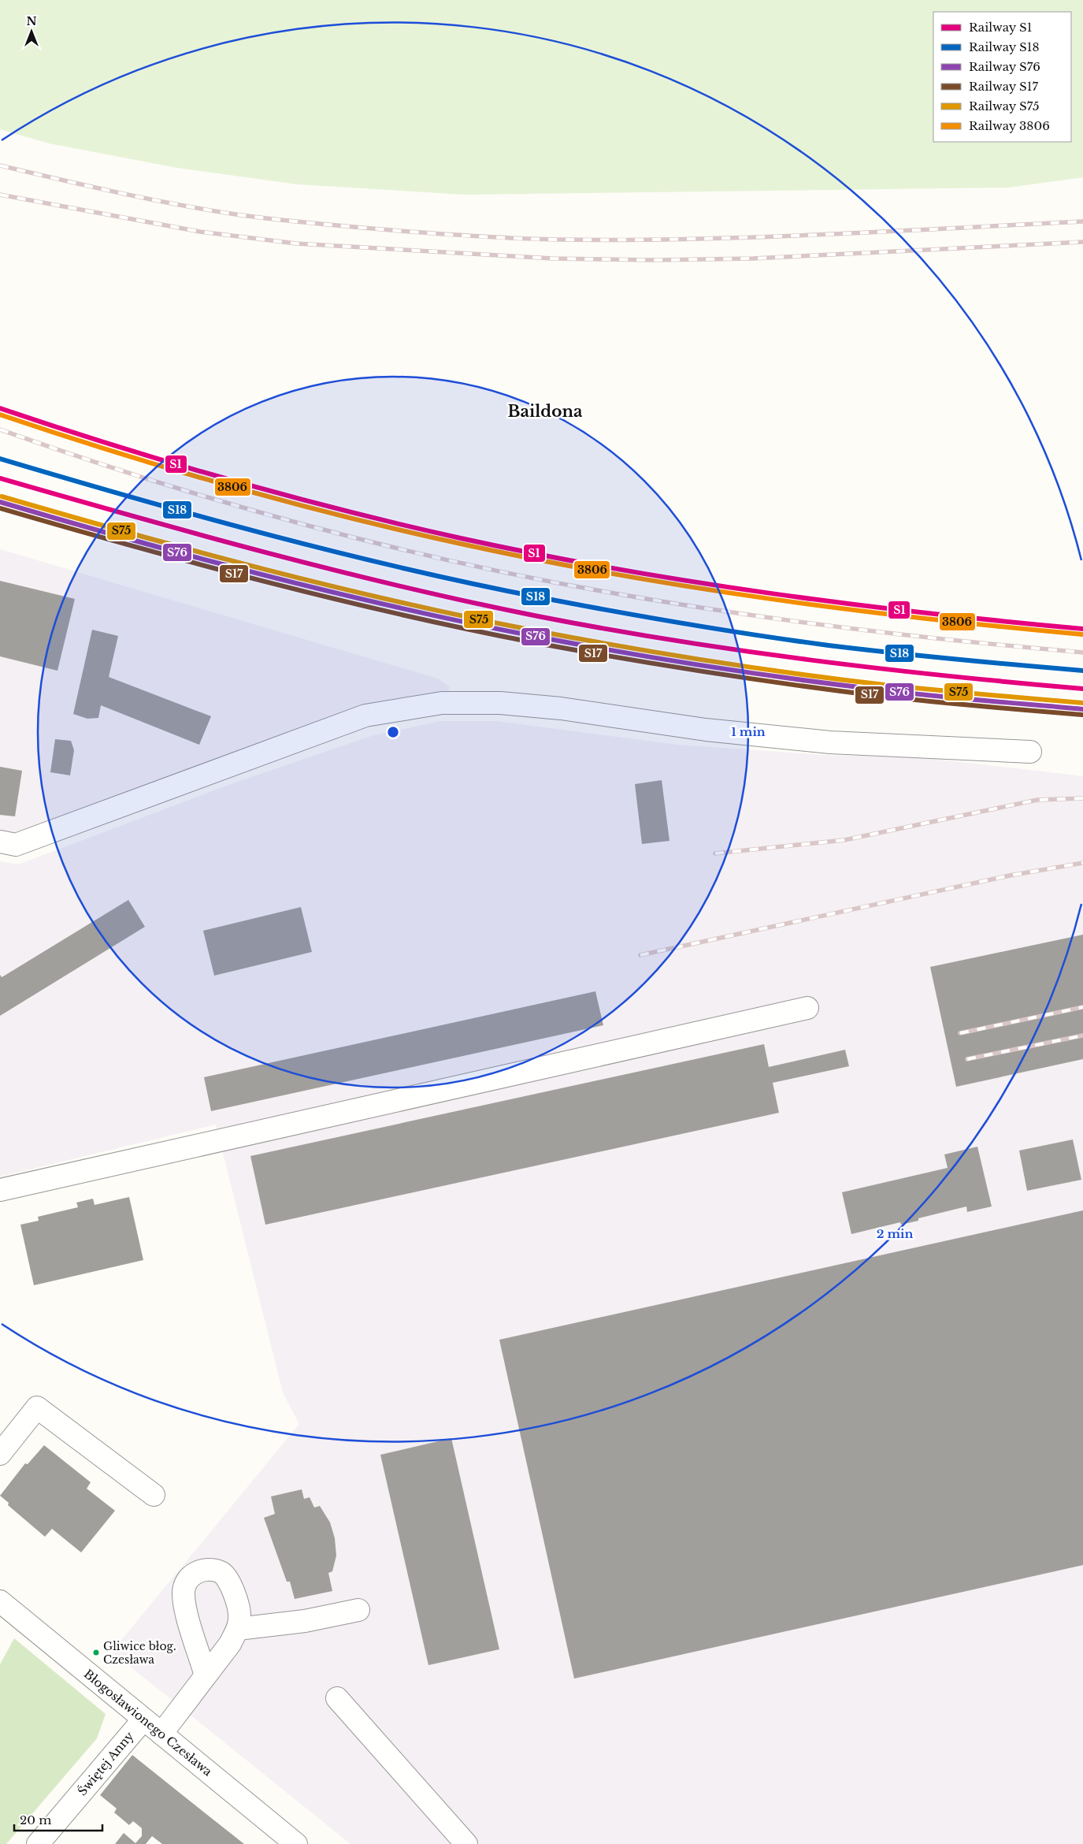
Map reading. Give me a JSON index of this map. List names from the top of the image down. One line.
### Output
{"streets":{"street":["Błogosławionego Czesława","Świętej Anny"]},"crossings":[["Błogosławionego Czesława","Świętej Anny"]],"districts":["Baildona"],"places":["Gliwice błog. Czesława"],"lines":["rail line S1","rail line 3806","rail line S18","rail line S75","rail line S76","rail line S17"],"legend":["Railway S1","Railway S18","Railway S76","Railway S17","Railway S75","Railway 3806"],"scale_bar":"20 m","north":"top","rings":["1 min","2 min"]}
